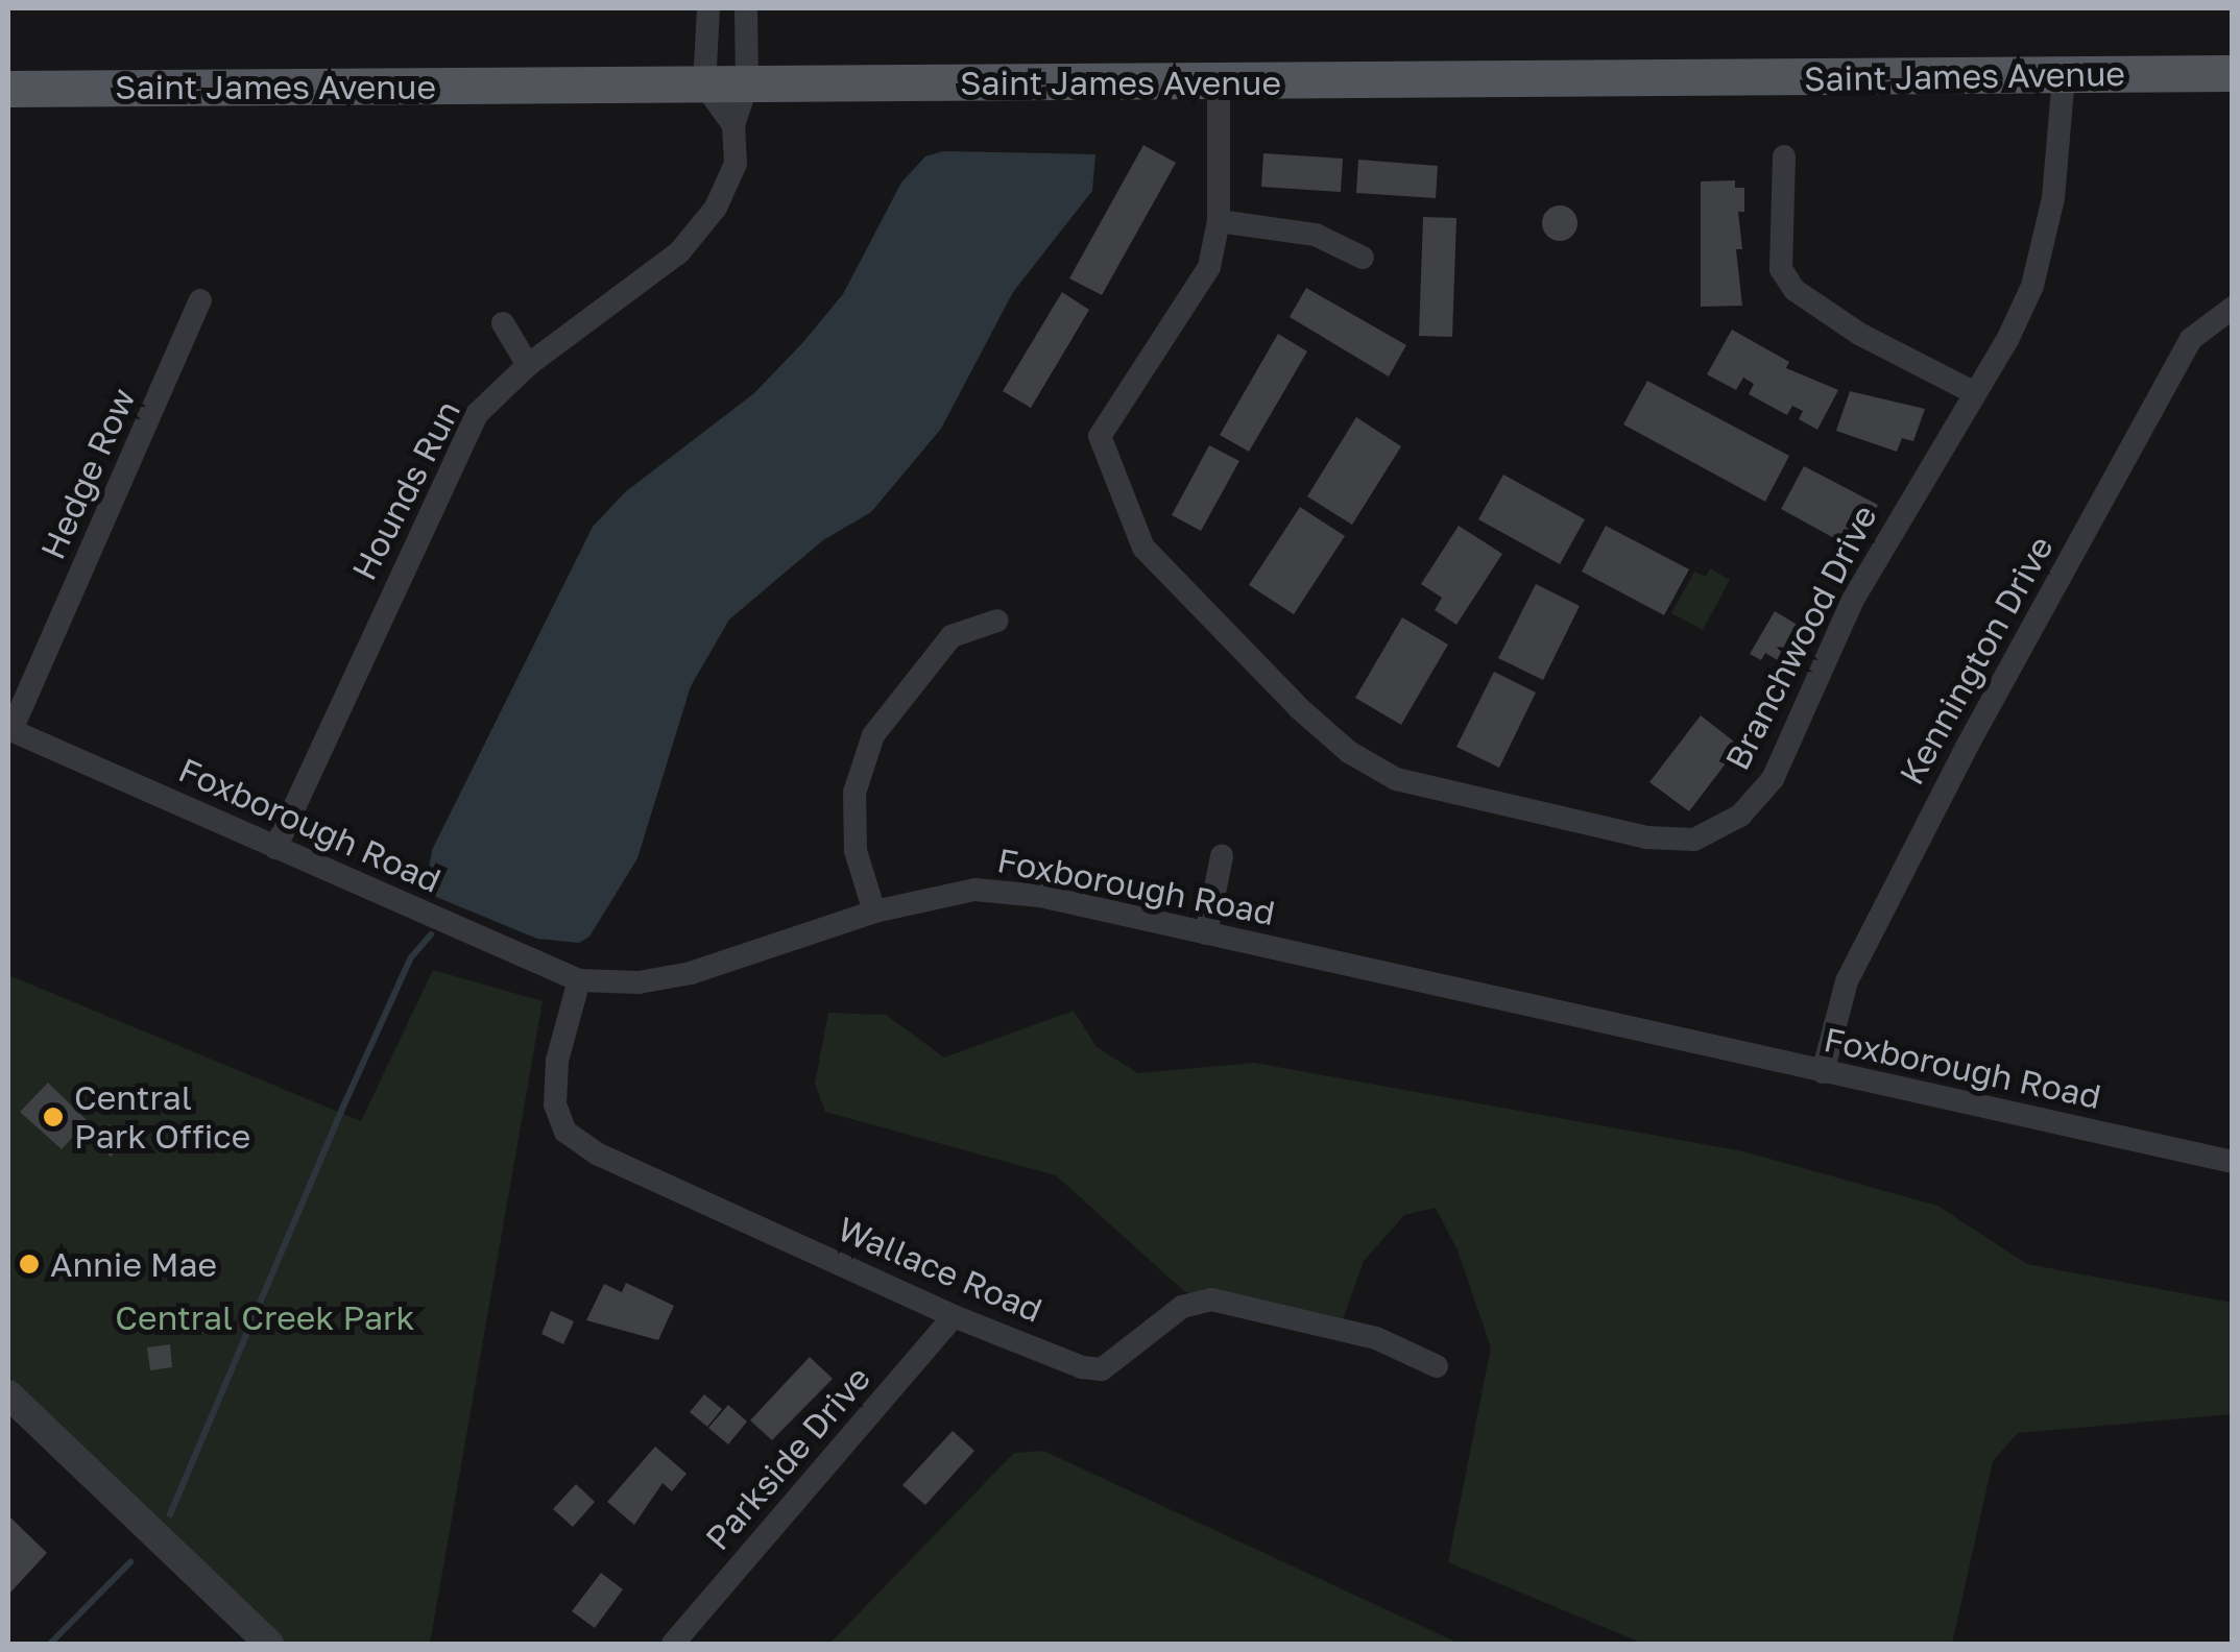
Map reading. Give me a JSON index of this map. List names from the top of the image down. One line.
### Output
{"streets":{"main road":["Saint James Avenue"],"street":["Hedge Row","Hounds Run","Branchwood Drive","Kennington Drive","Foxborough Road","Wallace Road","Parkside Drive"]},"crossings":[["Saint James Avenue","Hounds Run"],["Saint James Avenue","Branchwood Drive"],["Hedge Row","Foxborough Road"],["Hounds Run","Foxborough Road"],["Kennington Drive","Foxborough Road"],["Foxborough Road","Wallace Road"],["Wallace Road","Parkside Drive"]],"parks":["Central Creek Park"],"places":["Central Park Office","Annie Mae"]}
